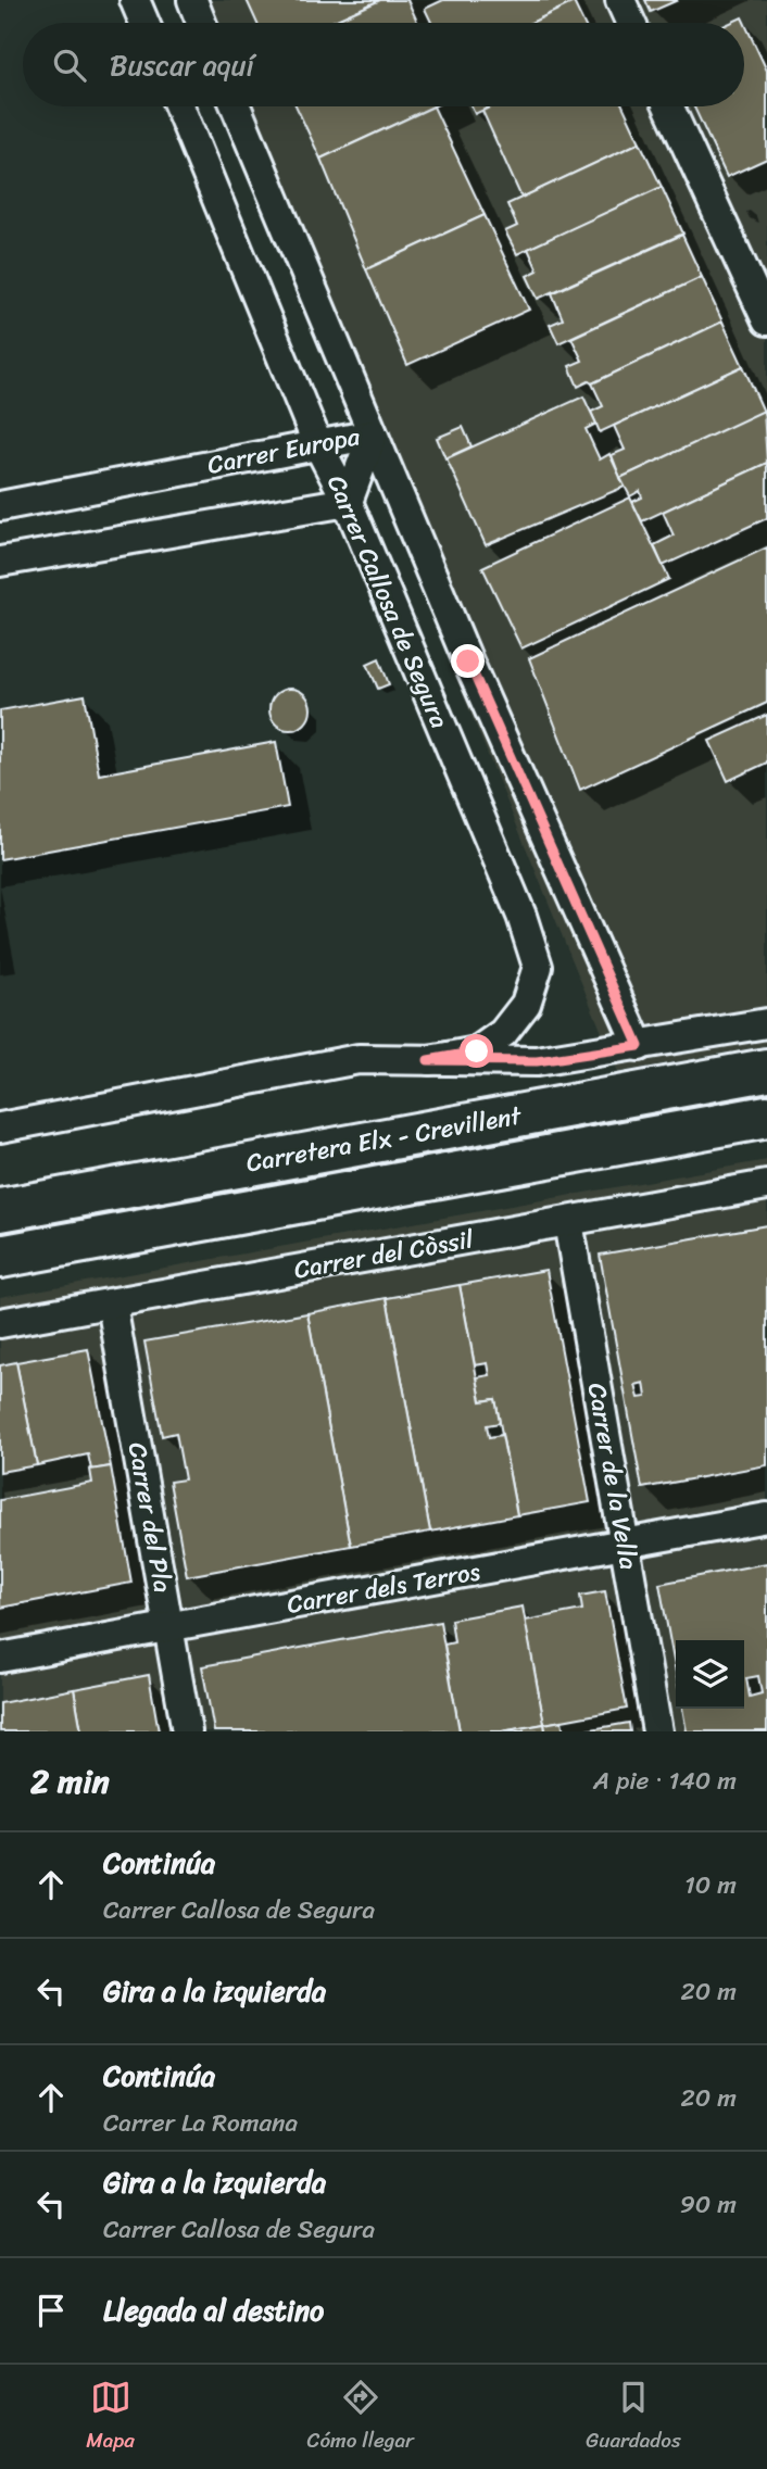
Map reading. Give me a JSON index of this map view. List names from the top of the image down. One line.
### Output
{"streets":{"highway":["Carretera Elx - Crevillent"],"street":["Carrer Europa","Carrer Callosa de Segura","Carrer del Còssil","Carrer de la Vella","Carrer del Pla","Carrer dels Terros"]},"crossings":[["Carrer Europa","Carrer Callosa de Segura"],["Carrer del Còssil","Carrer de la Vella"],["Carrer del Còssil","Carrer del Pla"],["Carrer de la Vella","Carrer dels Terros"],["Carrer del Pla","Carrer dels Terros"]],"page":{"search":"Buscar aquí","heading":["2 min","A pie · 140 m"],"list":[["Continúa","Carrer Callosa de Segura","10 m"],["Gira a la izquierda","20 m"],["Continúa","Carrer La Romana","20 m"],["Gira a la izquierda","Carrer Callosa de Segura","90 m"],"Llegada al destino"],"nav":["Mapa","Cómo llegar","Guardados"]}}
